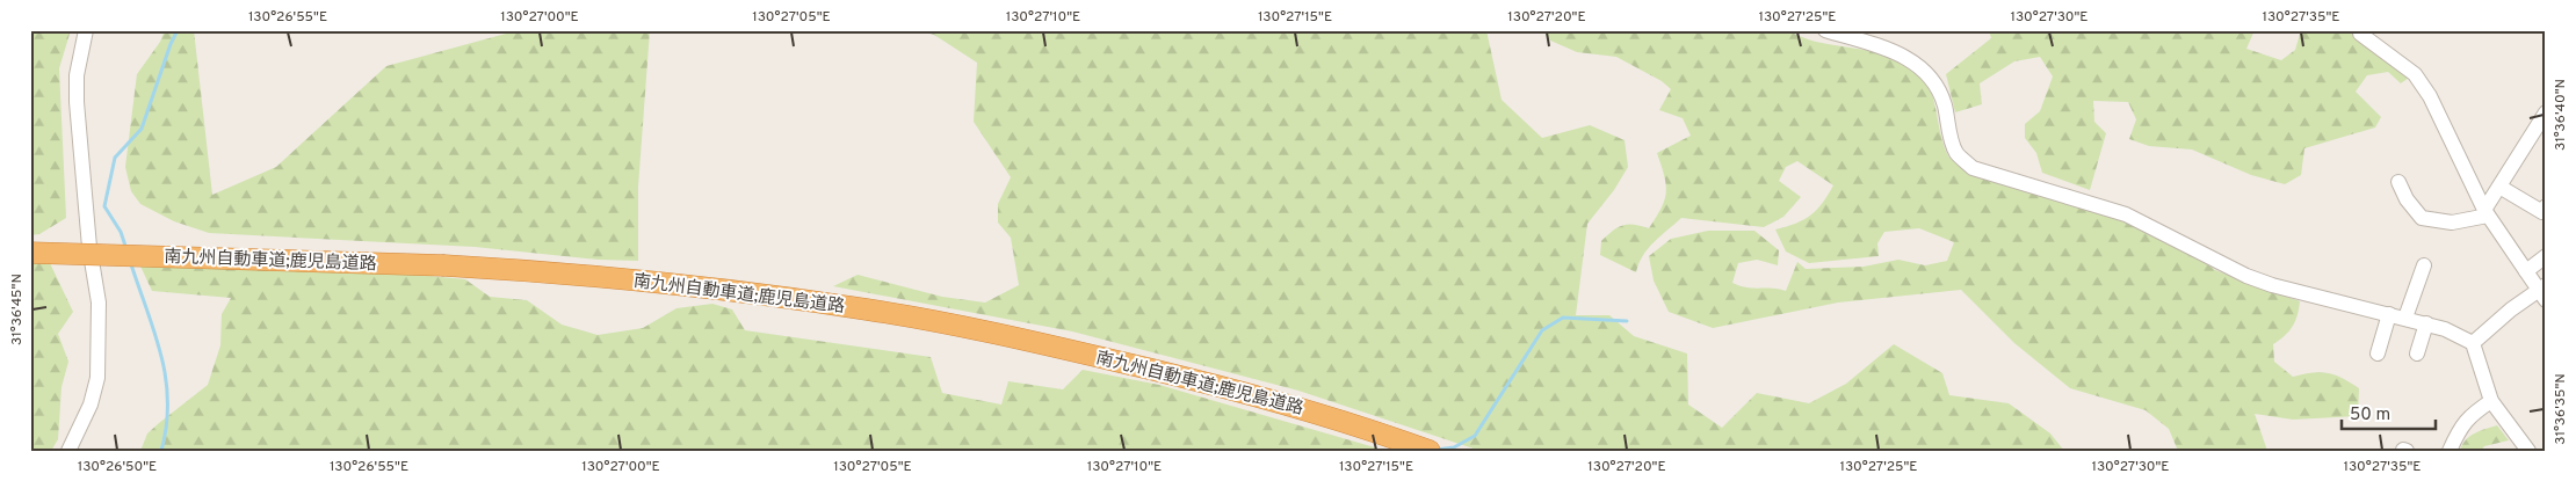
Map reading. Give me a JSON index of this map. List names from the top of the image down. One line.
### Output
{"streets":{"highway":["南九州自動車道;鹿児島道路"]},"scale_bar":"50 m","coordinates":["130°26'55\"E","130°27'00\"E","130°27'05\"E","130°27'10\"E","130°27'15\"E","130°27'20\"E","130°27'25\"E","130°27'30\"E","130°27'35\"E","31°36'40\"N","31°36'45\"N","31°36'35\"N","130°26'50\"E"]}
